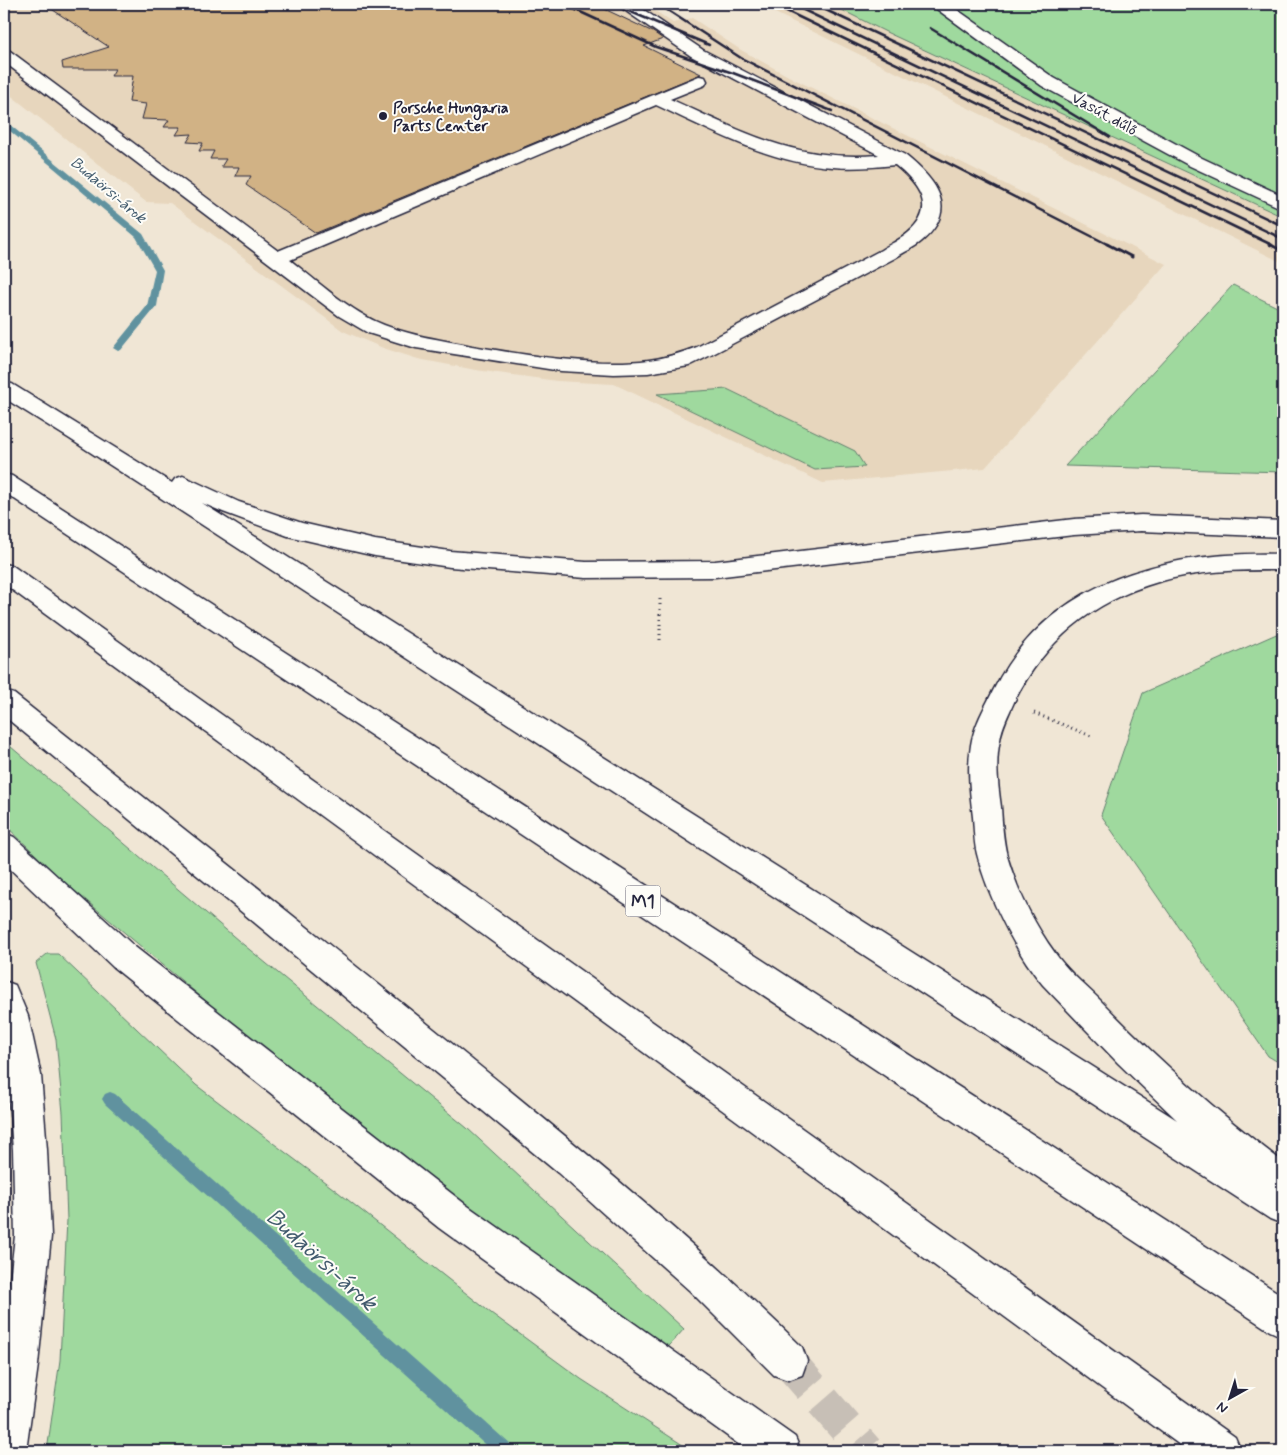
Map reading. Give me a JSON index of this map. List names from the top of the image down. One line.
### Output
{"streets":{"main road":["Vasút dűlő","M1"]},"water":["Budaörsi-árok"],"places":["Porsche Hungaria Parts Center"],"north":"bottom left"}
